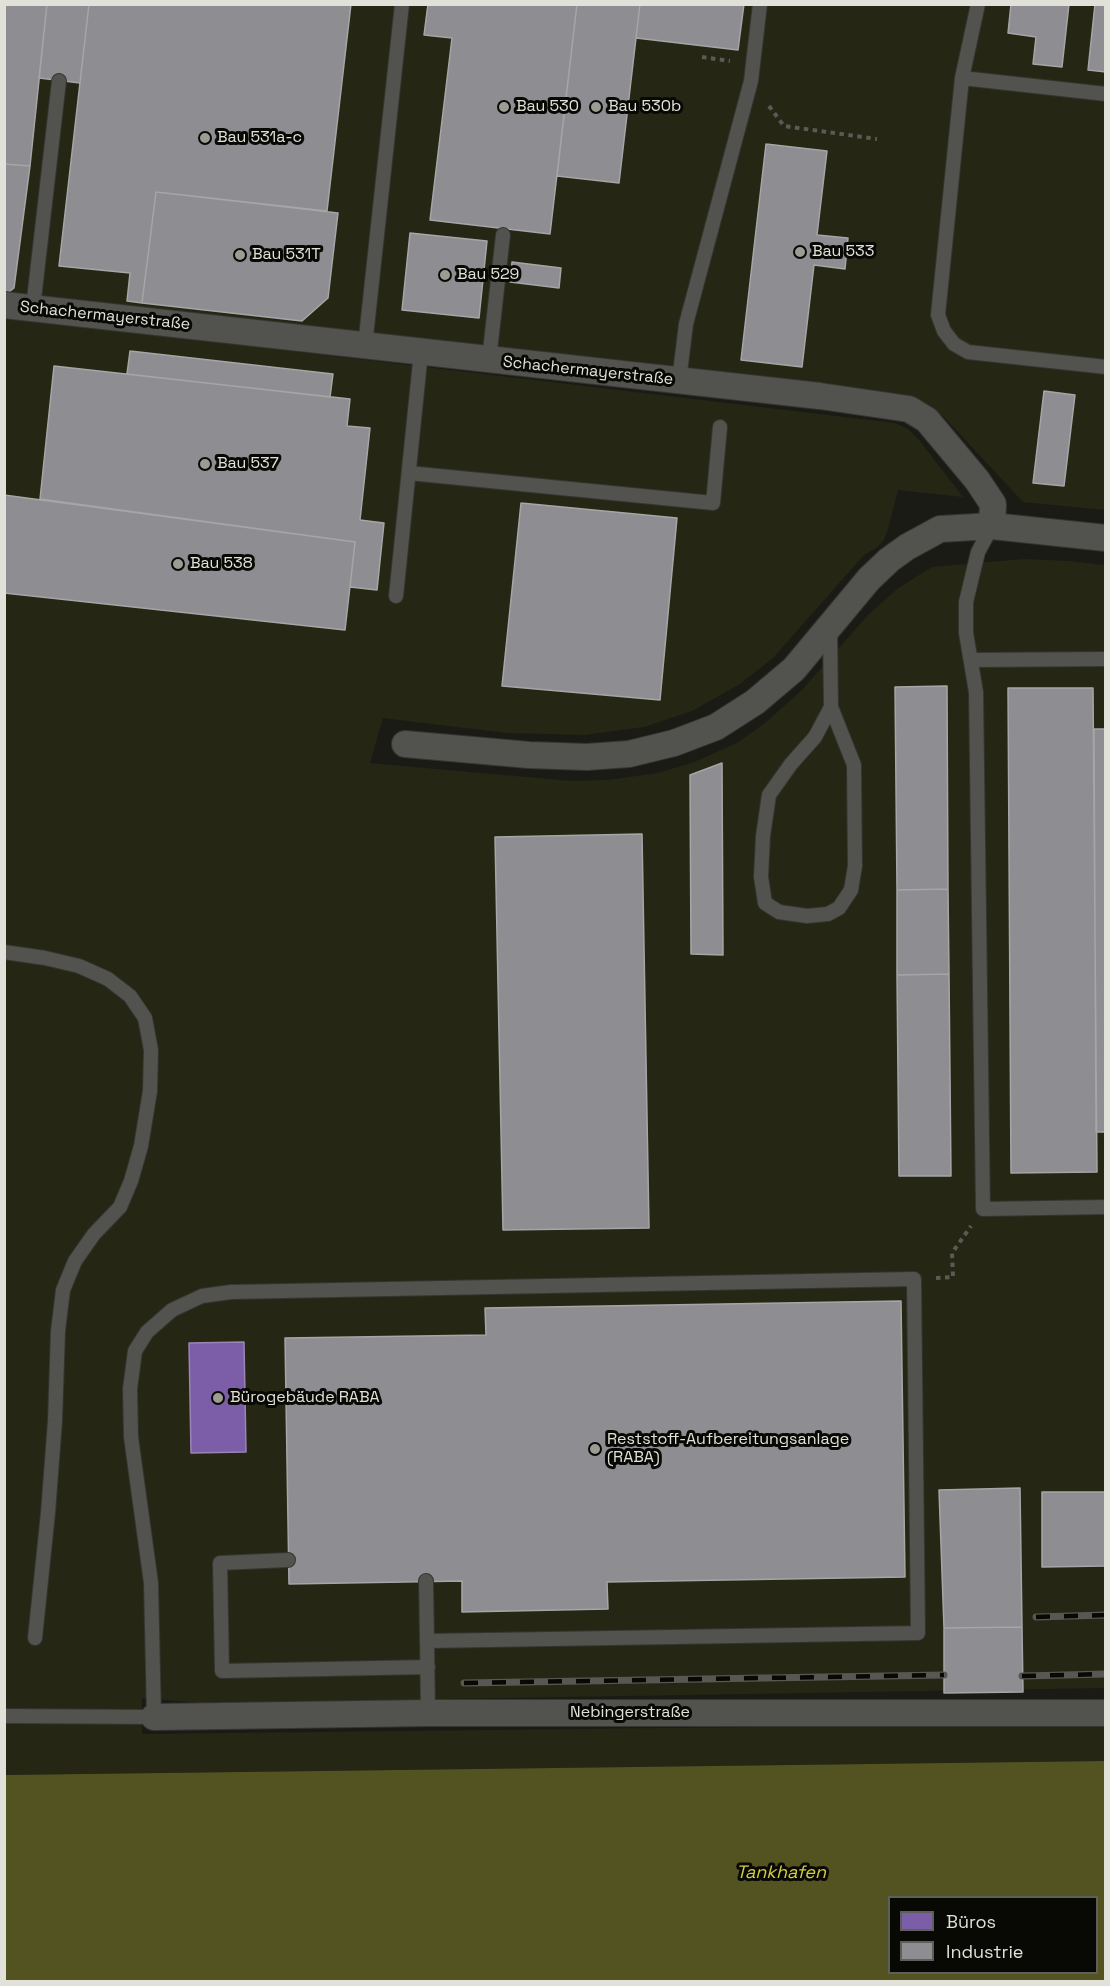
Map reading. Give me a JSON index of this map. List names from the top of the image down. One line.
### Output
{"streets":{"street":["Schachermayerstraße","Nebingerstraße"]},"water":["Tankhafen"],"places":["Bau 530","Bau 530b","Bau 531a-c","Bau 533","Bau 531T","Bau 529","Bau 537","Bau 538","Bürogebäude RABA","Reststoff-Aufbereitungsanlage (RABA)"],"legend":["Büros","Industrie"]}
